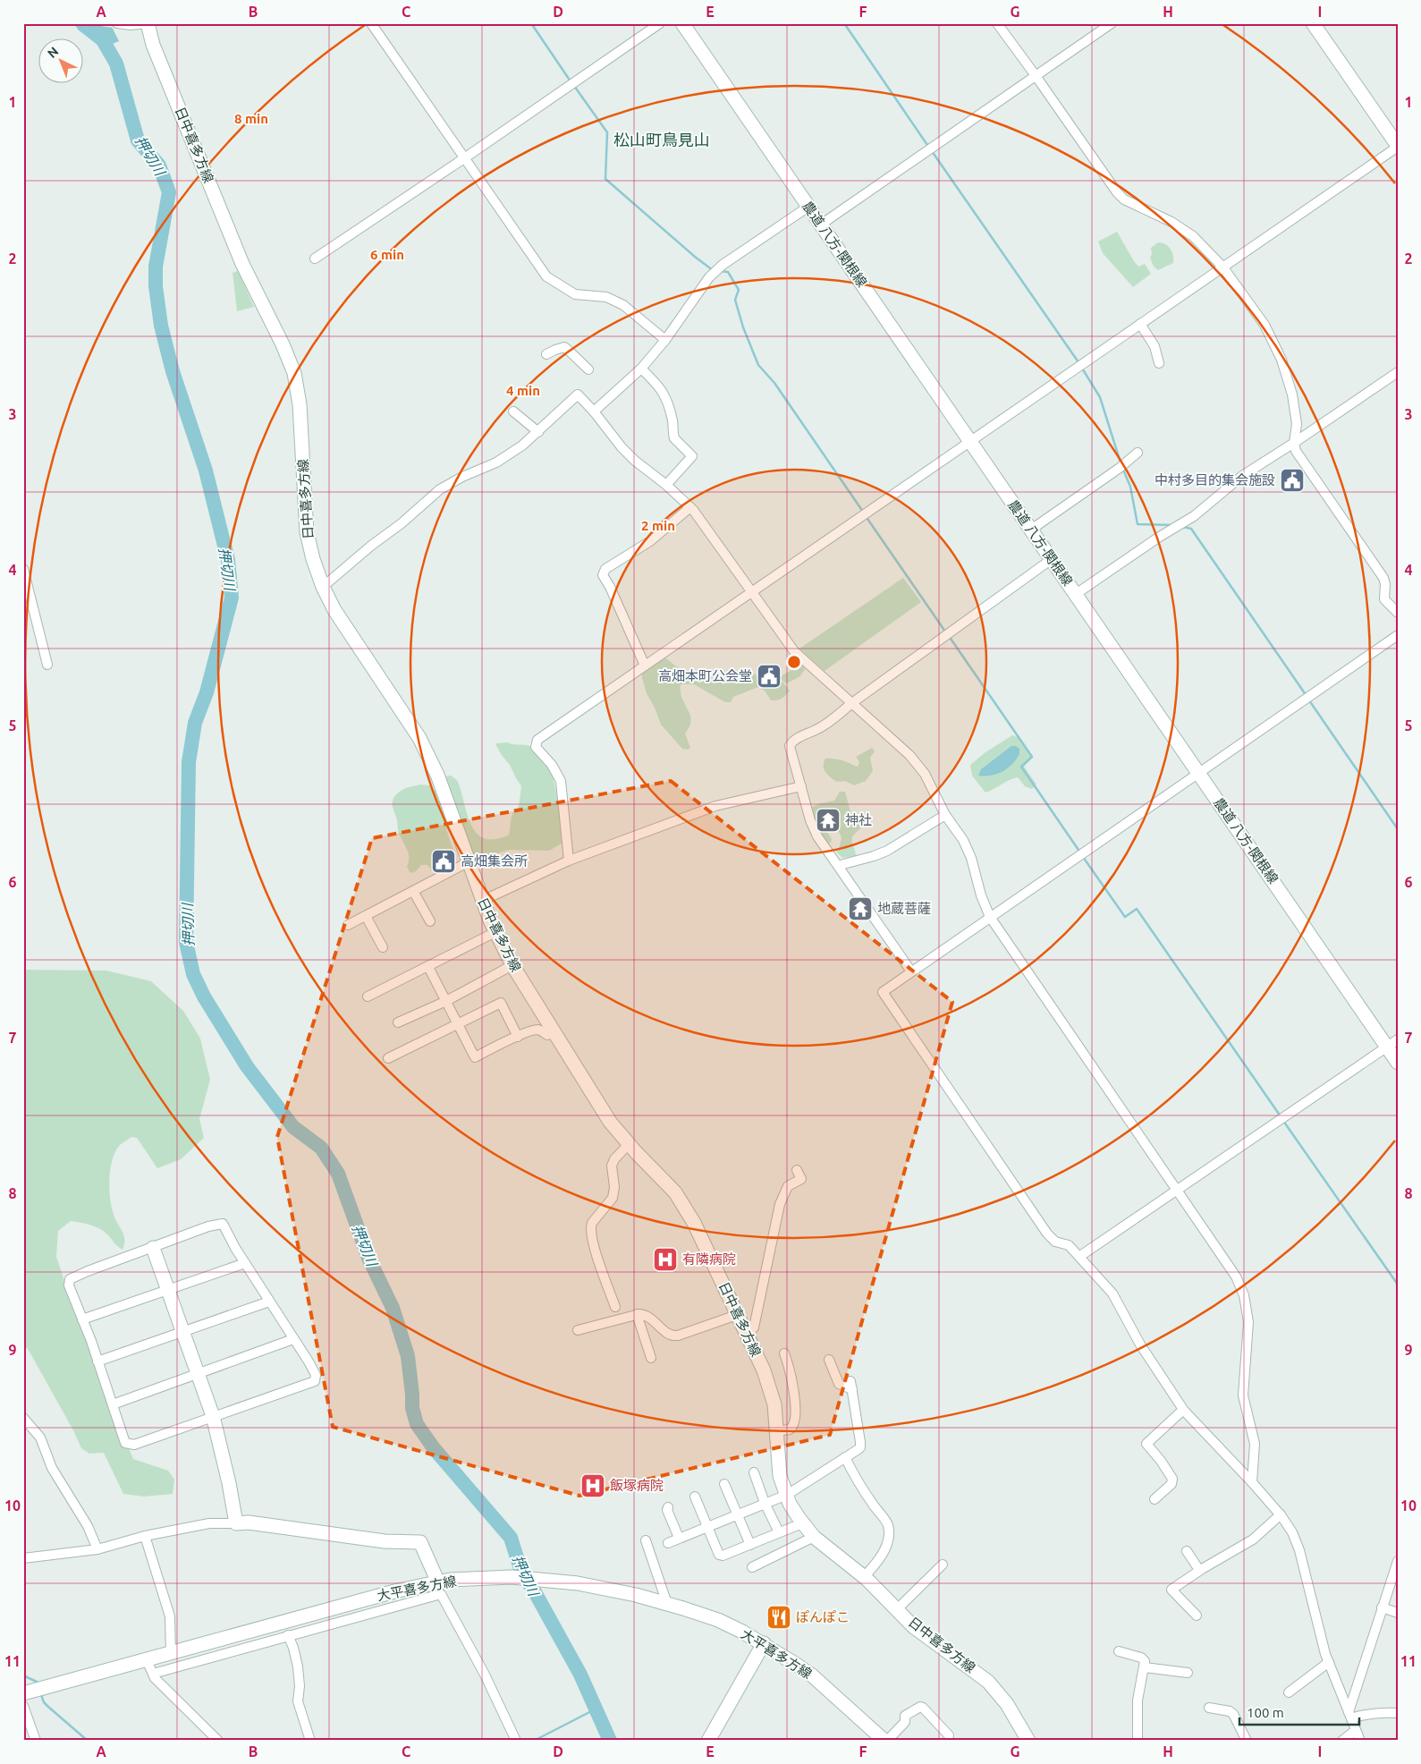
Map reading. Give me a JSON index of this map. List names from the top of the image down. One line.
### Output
{"streets":{"main road":["日中喜多方線","農道 八方-関根線","大平喜多方線"]},"districts":["松山町鳥見山"],"water":["押切川"],"places":{"public building":["中村多目的集会施設","高畑本町公会堂","高畑集会所"],"temple":["神社","地蔵菩薩"],"hospital":["有隣病院","飯塚病院"],"restaurant":["ぽんぽこ"]},"scale_bar":"100 m","north":"top left","grid":{"columns":["A","B","C","D","E","F","G","H","I"],"rows":["1","2","3","4","5","6","7","8","9","10","11"]},"rings":["8 min","6 min","4 min","2 min"]}
